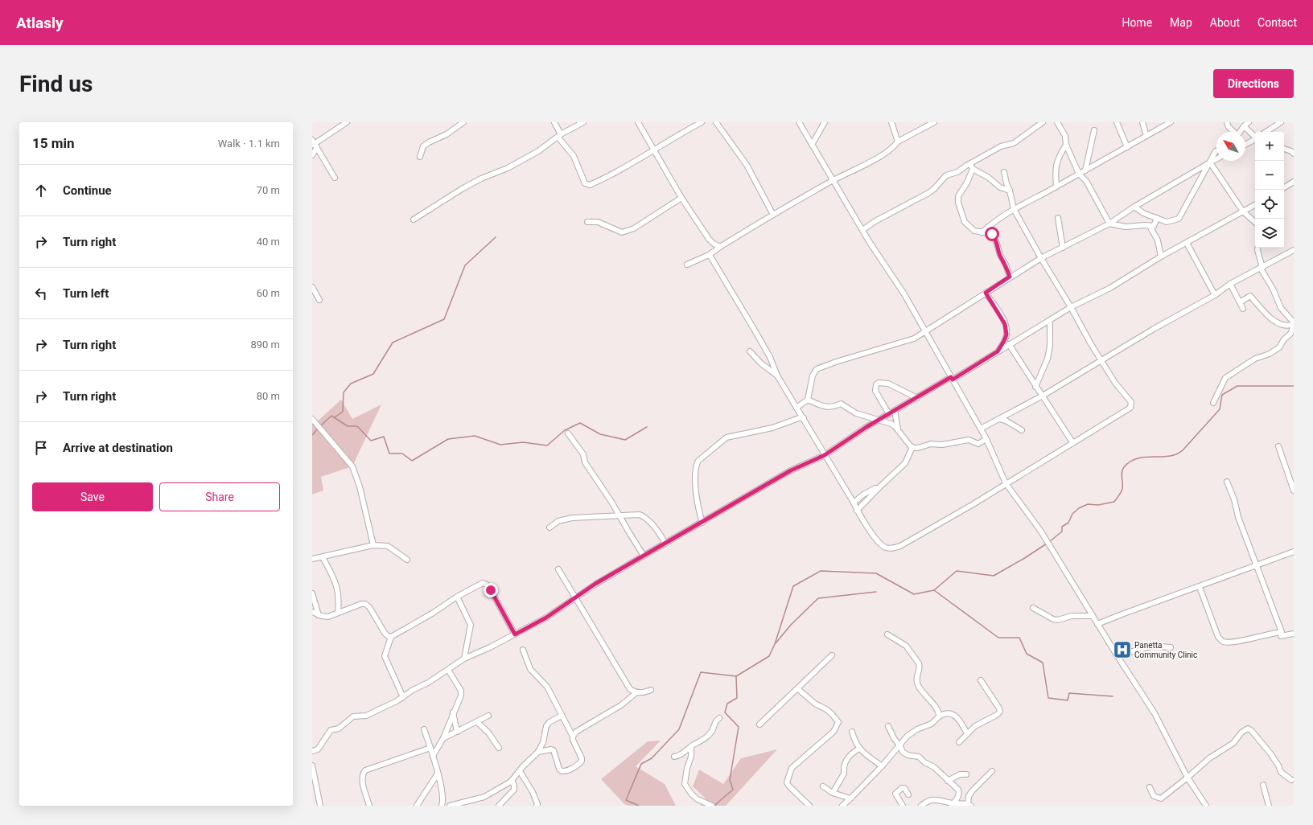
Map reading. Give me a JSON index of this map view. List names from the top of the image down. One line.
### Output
{"places":{"hospital":["Panetta Community Clinic"]},"north":"top left","page":{"header":"Atlasly","nav":["Home","Map","About","Contact"],"buttons":["Directions",["Save","Share"]],"title":"Find us","heading":["15 min","Walk · 1.1 km"],"map_buttons":["+","−"],"list":[["Continue","70 m"],["Turn right","40 m"],["Turn left","60 m"],["Turn right","890 m"],["Turn right","80 m"],"Arrive at destination"]}}
